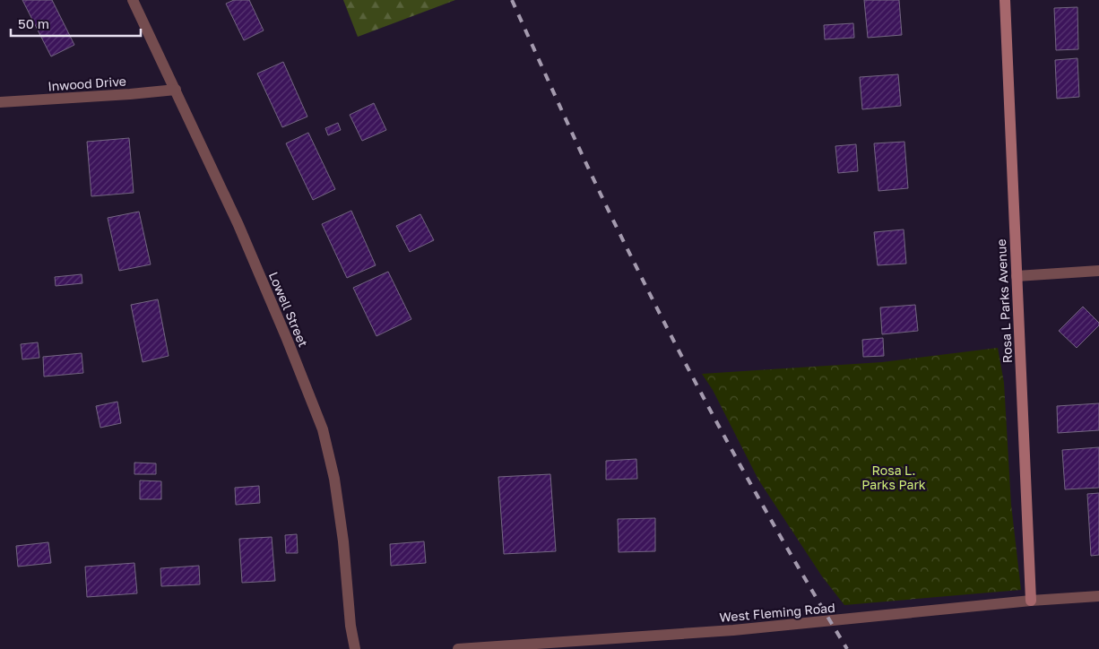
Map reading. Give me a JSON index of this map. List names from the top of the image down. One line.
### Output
{"streets":{"street":["Inwood Drive","Rosa L Parks Avenue","Lowell Street","West Fleming Road"]},"crossings":[["Inwood Drive","Lowell Street"],["Rosa L Parks Avenue","West Fleming Road"]],"parks":["Rosa L. Parks Park"],"scale_bar":"50 m"}
